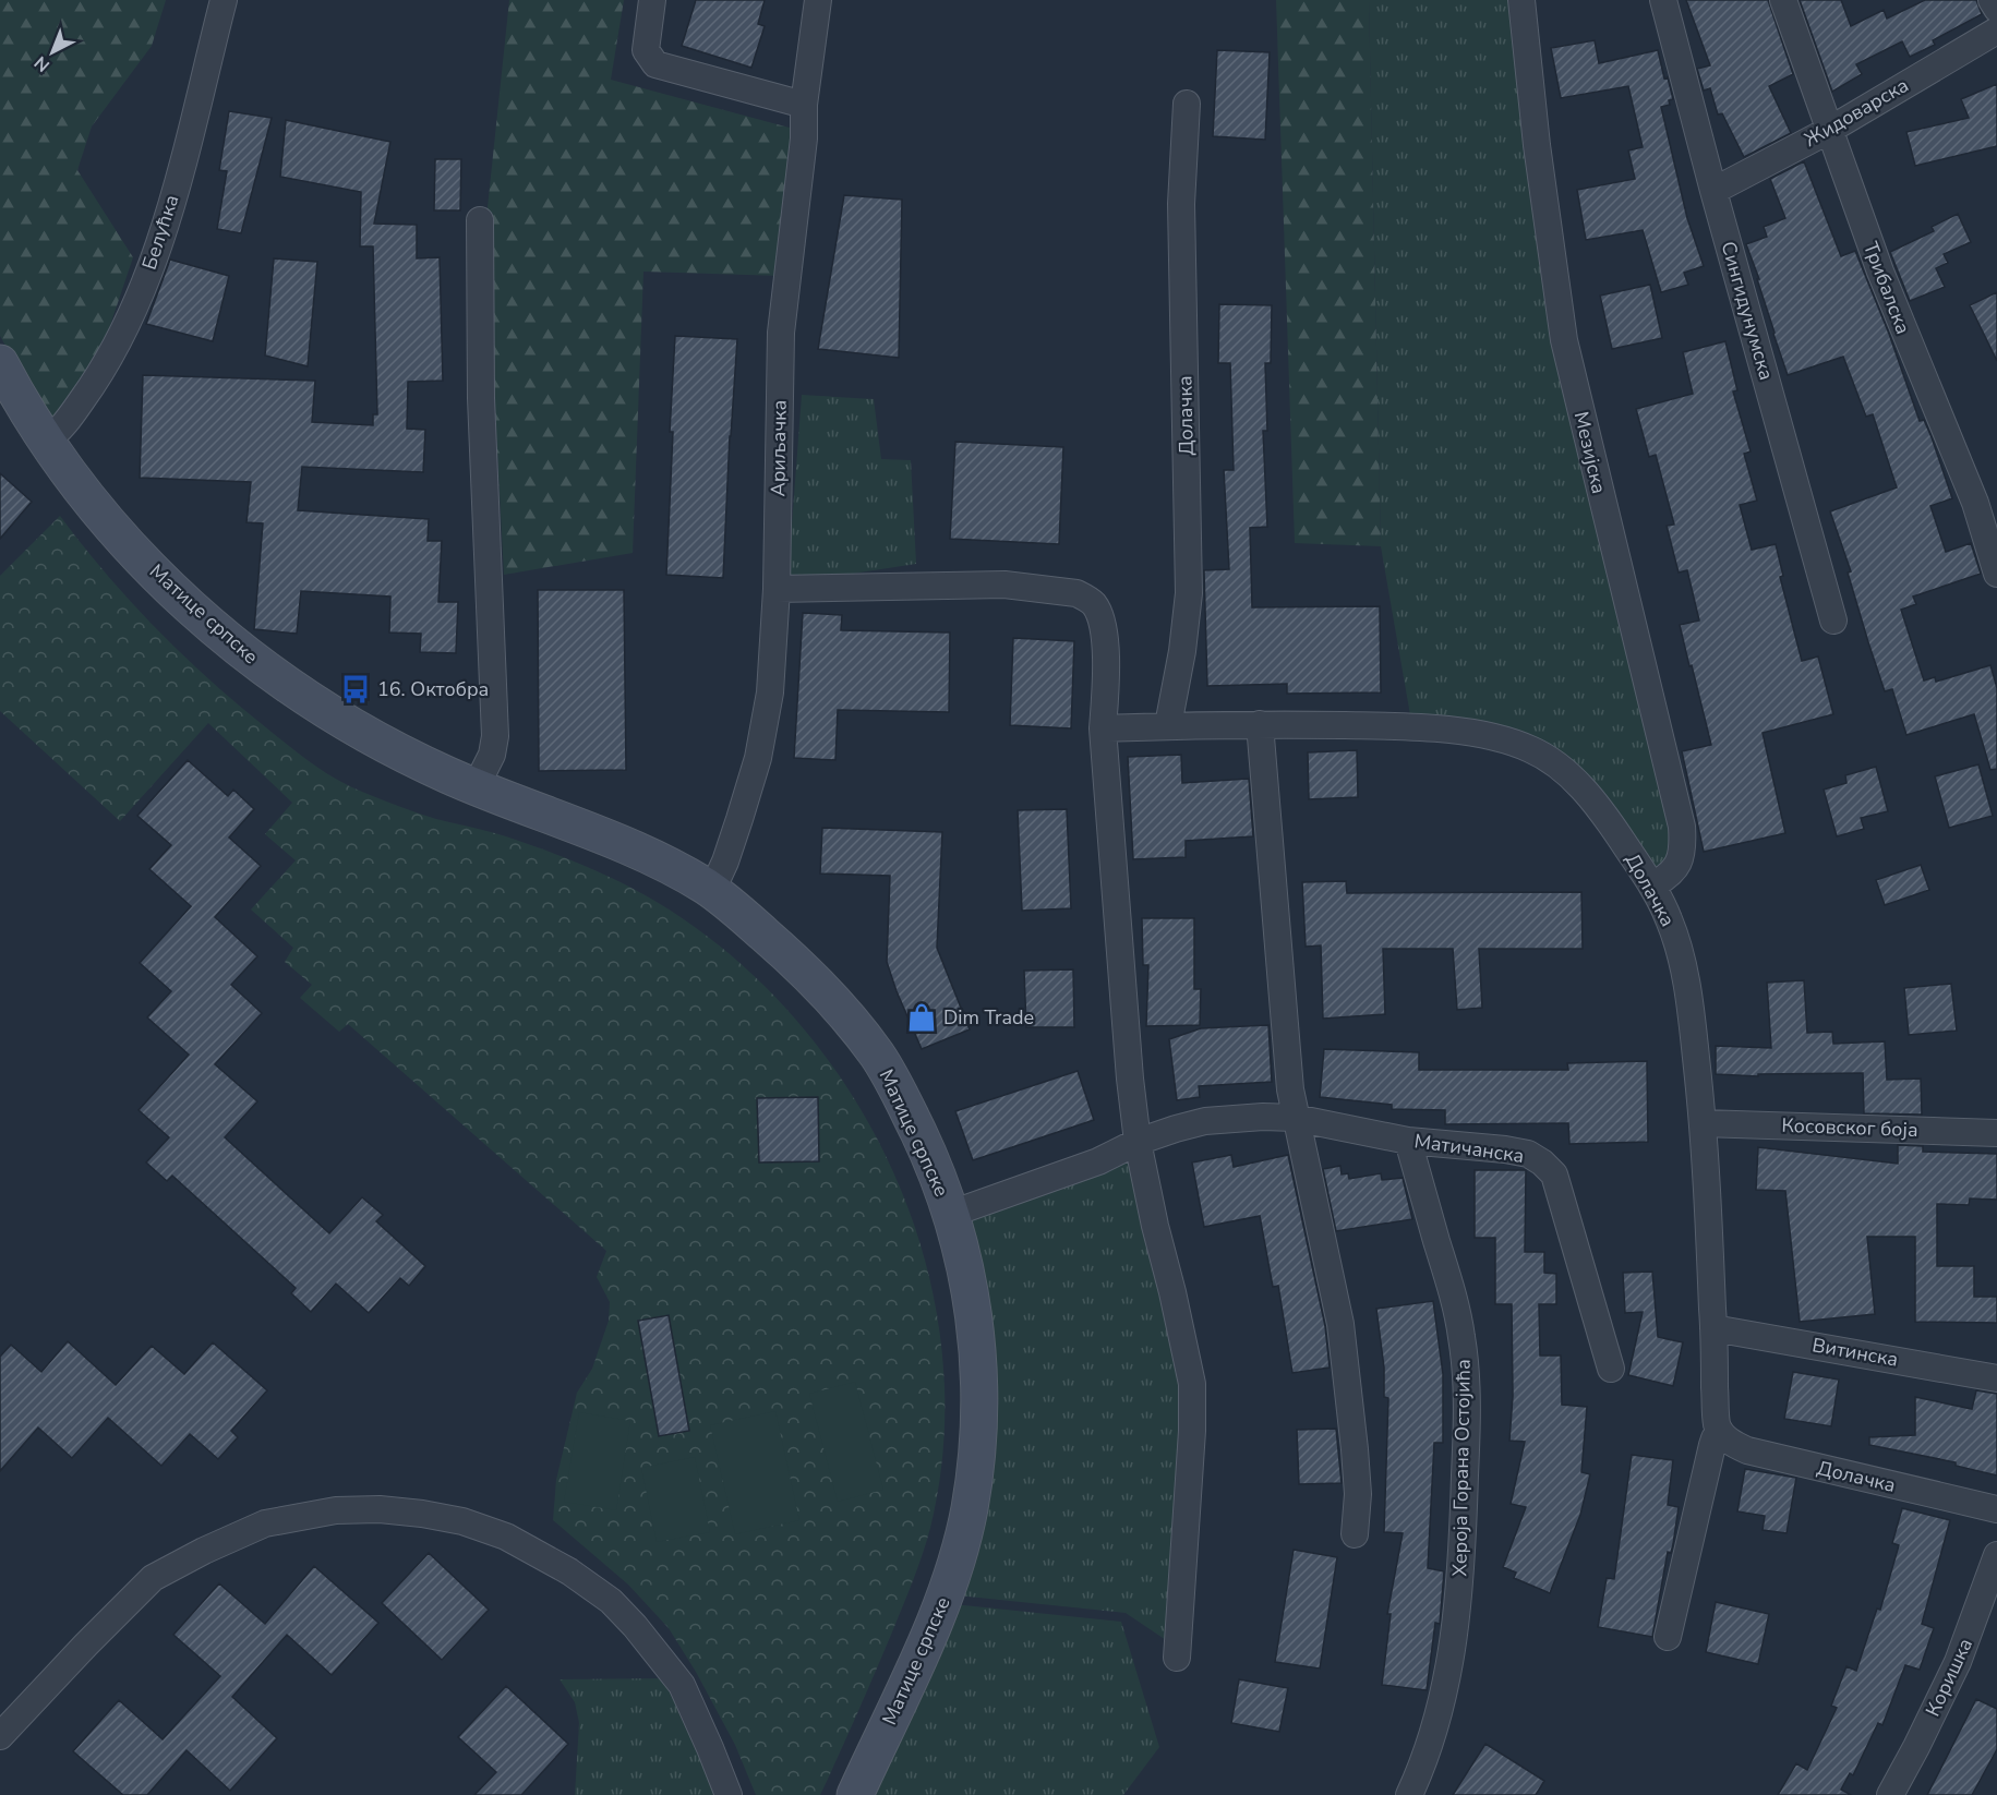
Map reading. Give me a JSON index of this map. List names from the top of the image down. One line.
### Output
{"streets":{"main road":["Матице српске"],"street":["Жидоварска","Белућка","Трибалска","Сингидунумска","Долачка","Ариљачка","Мезијска","Косовског боја","Матичанска","Витинска","Хероја Горана Остојића","Коришка"]},"crossings":[["Жидоварска","Трибалска"],["Жидоварска","Сингидунумска"],["Белућка","Матице српске"],["Долачка","Мезијска"],["Долачка","Косовског боја"],["Долачка","Витинска"],["Ариљачка","Матице српске"],["Матице српске","Матичанска"],["Матичанска","Хероја Горана Остојића"]],"places":{"bus stop":["16. Октобра"],"shop":["Dim Trade"]},"north":"bottom left"}
